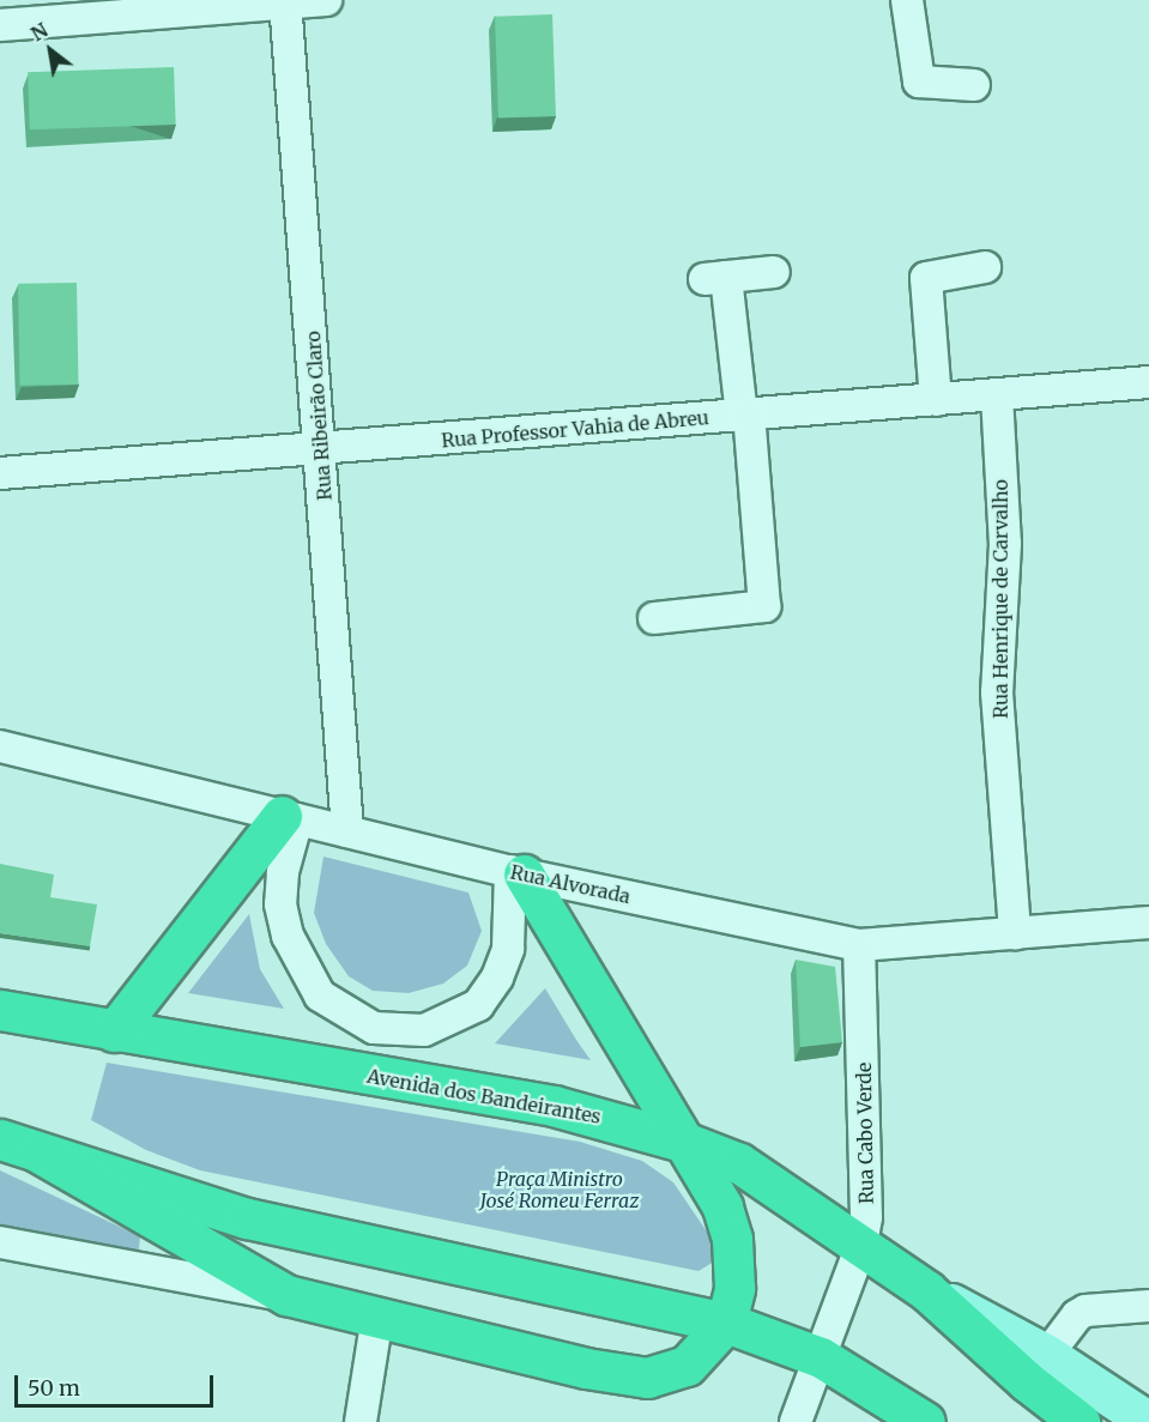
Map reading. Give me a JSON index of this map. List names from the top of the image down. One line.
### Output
{"streets":{"highway":["Avenida dos Bandeirantes"],"street":["Rua Ribeirão Claro","Rua Professor Vahia de Abreu","Rua Henrique de Carvalho","Rua Alvorada","Rua Cabo Verde"]},"crossings":[["Rua Ribeirão Claro","Rua Professor Vahia de Abreu"],["Rua Ribeirão Claro","Rua Alvorada"],["Rua Professor Vahia de Abreu","Rua Henrique de Carvalho"],["Rua Henrique de Carvalho","Rua Alvorada"],["Rua Alvorada","Rua Cabo Verde"],["Avenida dos Bandeirantes","Rua Cabo Verde"]],"parks":["Praça Ministro José Romeu Ferraz"],"scale_bar":"50 m","north":"top left"}
